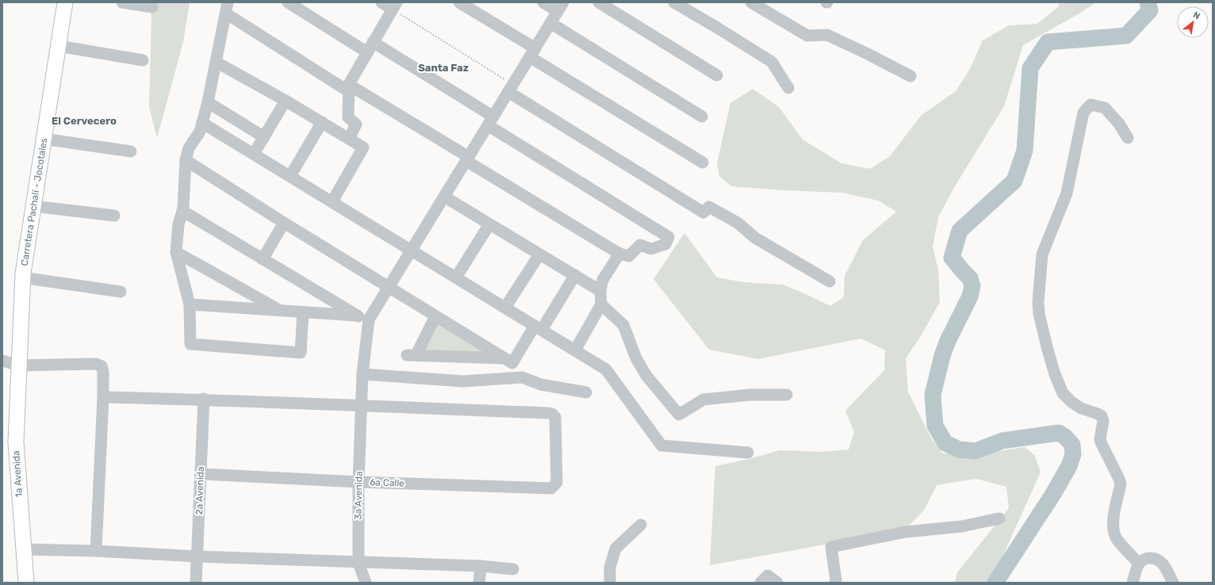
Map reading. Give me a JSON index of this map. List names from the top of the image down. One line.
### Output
{"streets":{"main road":["Carretera Pachalí - Jocotales","1a Avenida"],"street":["6a Calle","2a Avenida","3a Avenida"]},"crossings":[["Carretera Pachalí - Jocotales","1a Avenida"],["6a Calle","2a Avenida"],["6a Calle","3a Avenida"]],"districts":["Santa Faz","El Cervecero"],"north":"top right"}
